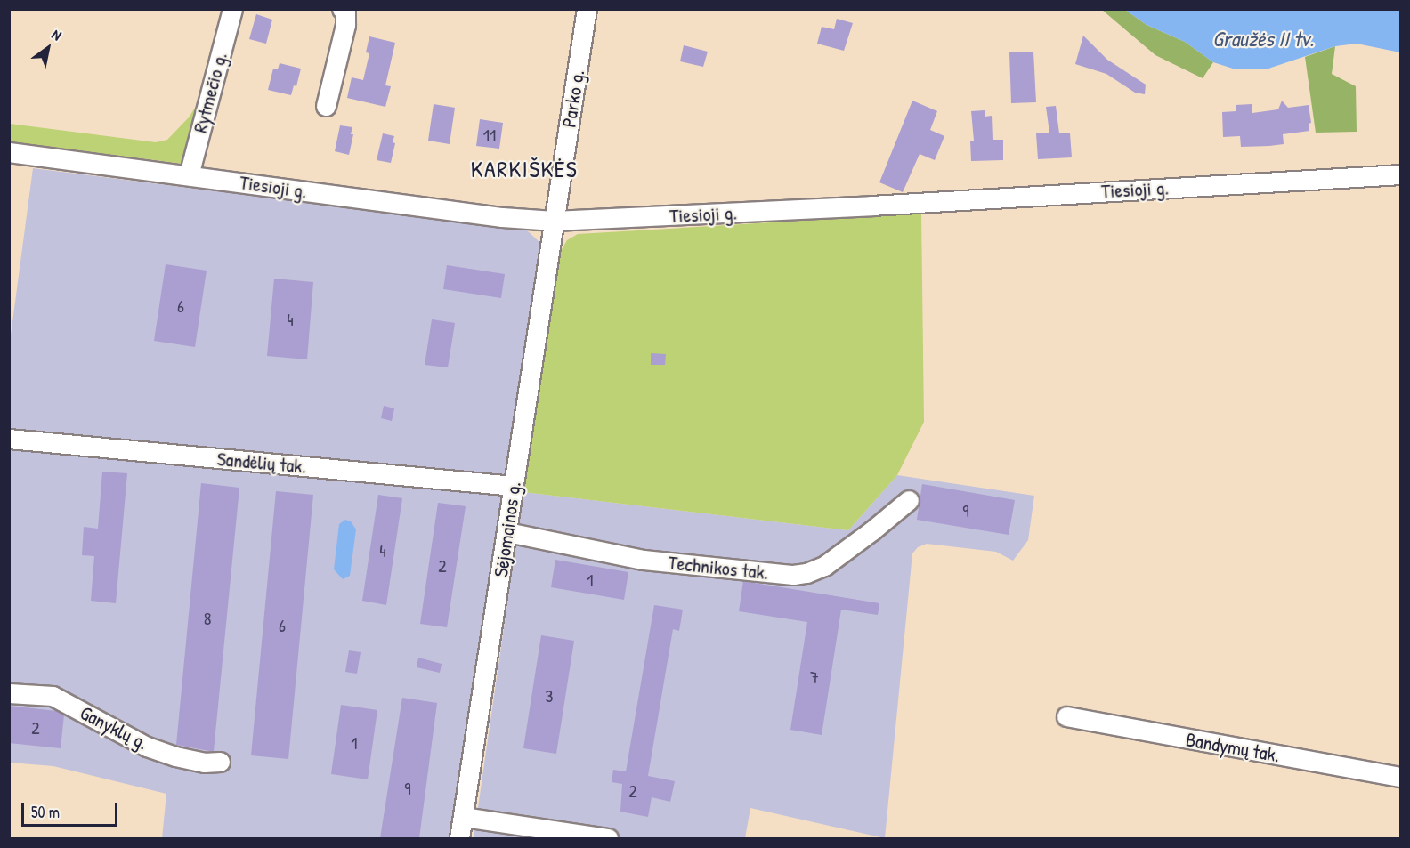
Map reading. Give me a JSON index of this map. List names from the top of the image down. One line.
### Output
{"streets":{"street":["Rytmečio g.","Parko g.","Tiesioji g.","Sandėlių tak.","Sėjomainos g.","Technikos tak.","Ganyklų g.","Bandymų tak."]},"crossings":[["Rytmečio g.","Tiesioji g."],["Parko g.","Tiesioji g."],["Parko g.","Sėjomainos g."],["Tiesioji g.","Sėjomainos g."],["Sandėlių tak.","Sėjomainos g."],["Sėjomainos g.","Technikos tak."]],"districts":["KARKIŠKĖS"],"water":["Graužės II tv."],"house_numbers":["11","6","4","9","4","2","1","8","6","7","3","2","1","9","2"],"scale_bar":"50 m","north":"top right"}
